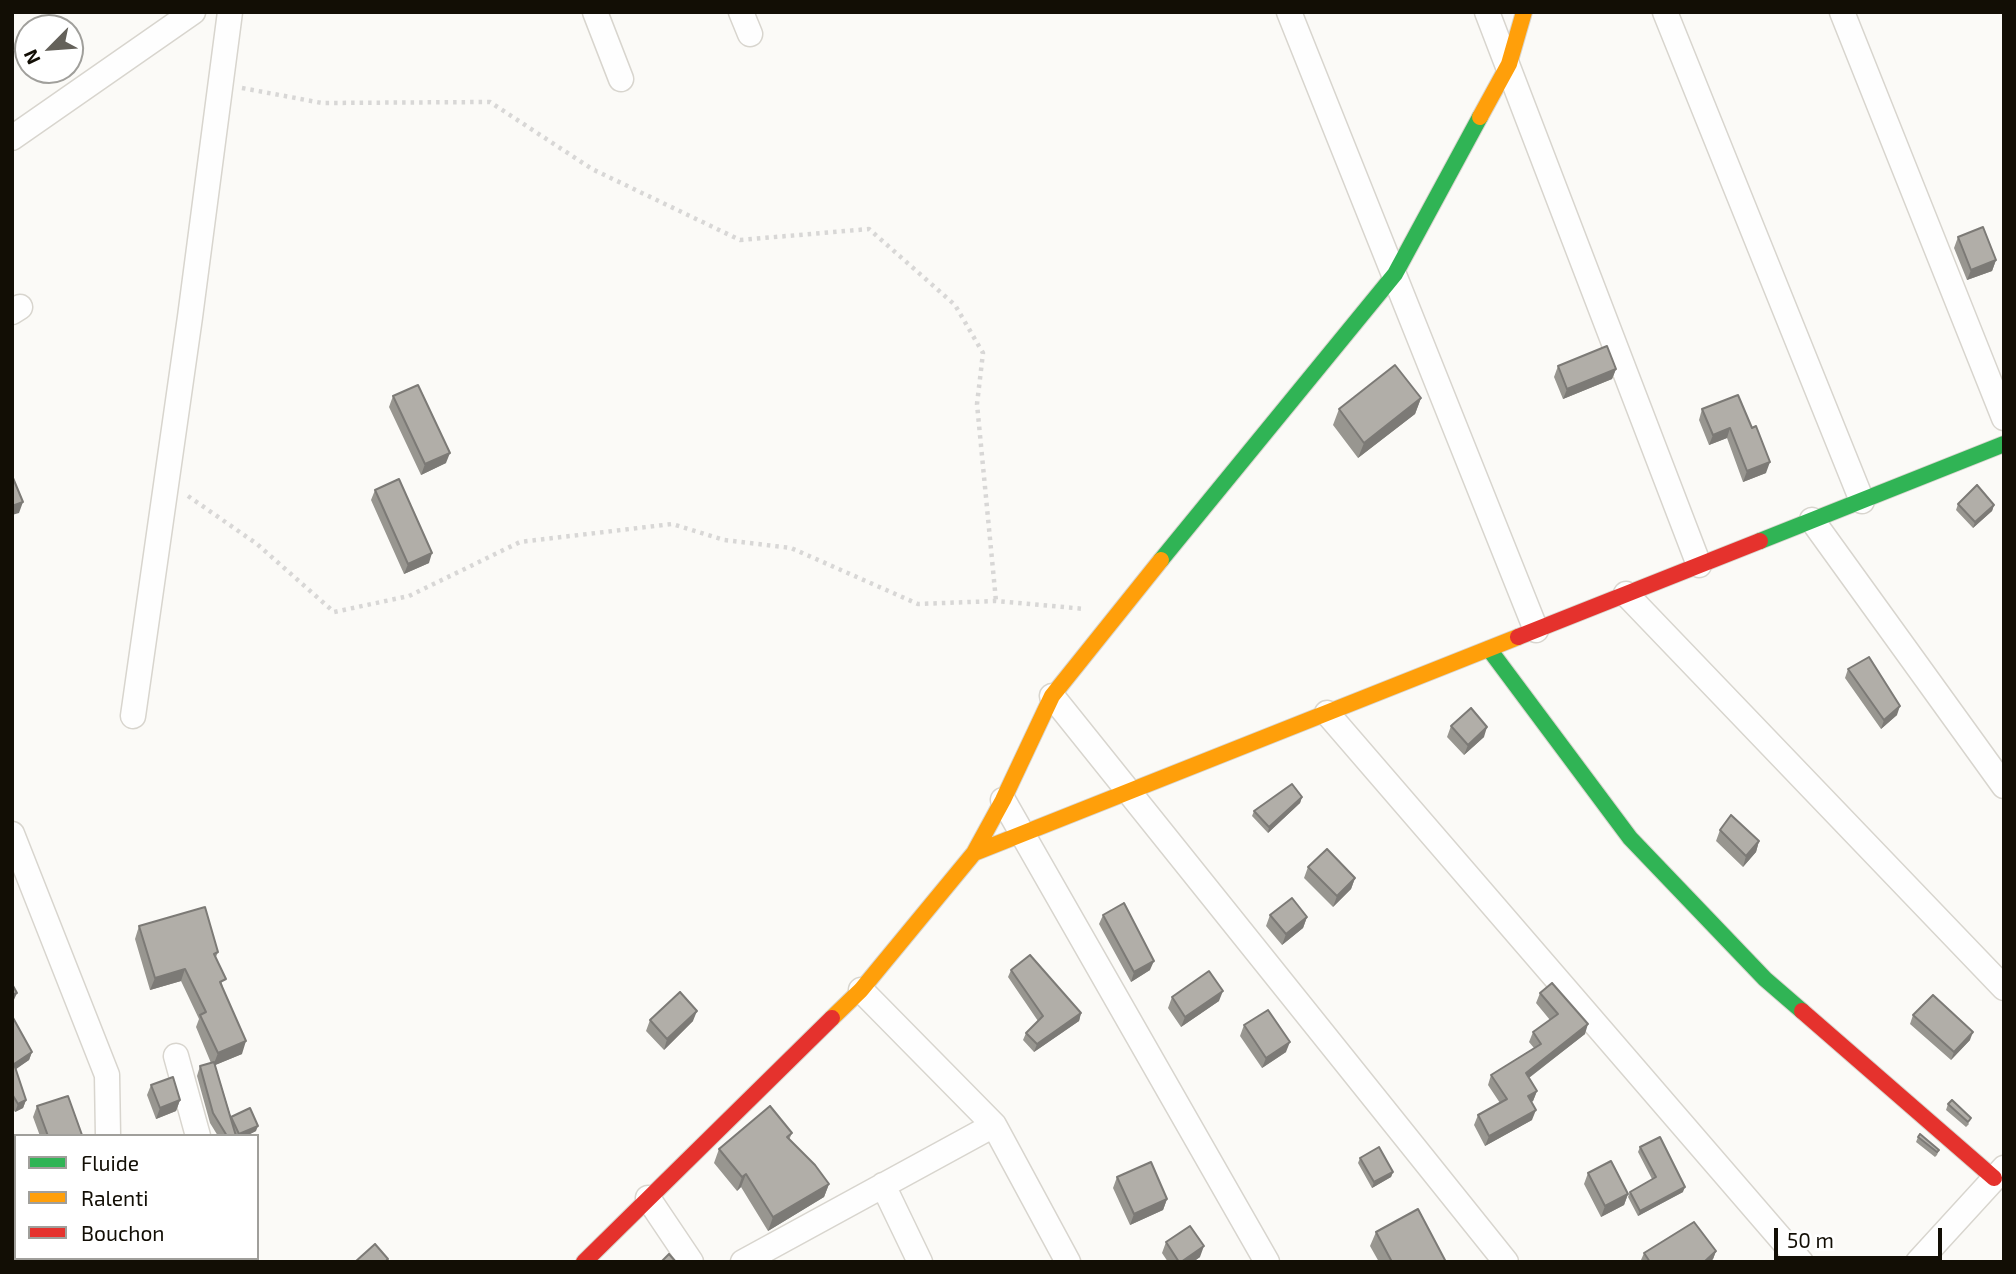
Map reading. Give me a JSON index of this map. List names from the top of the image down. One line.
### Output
{"legend":["Fluide","Ralenti","Bouchon"],"scale_bar":"50 m","north":"bottom left"}
